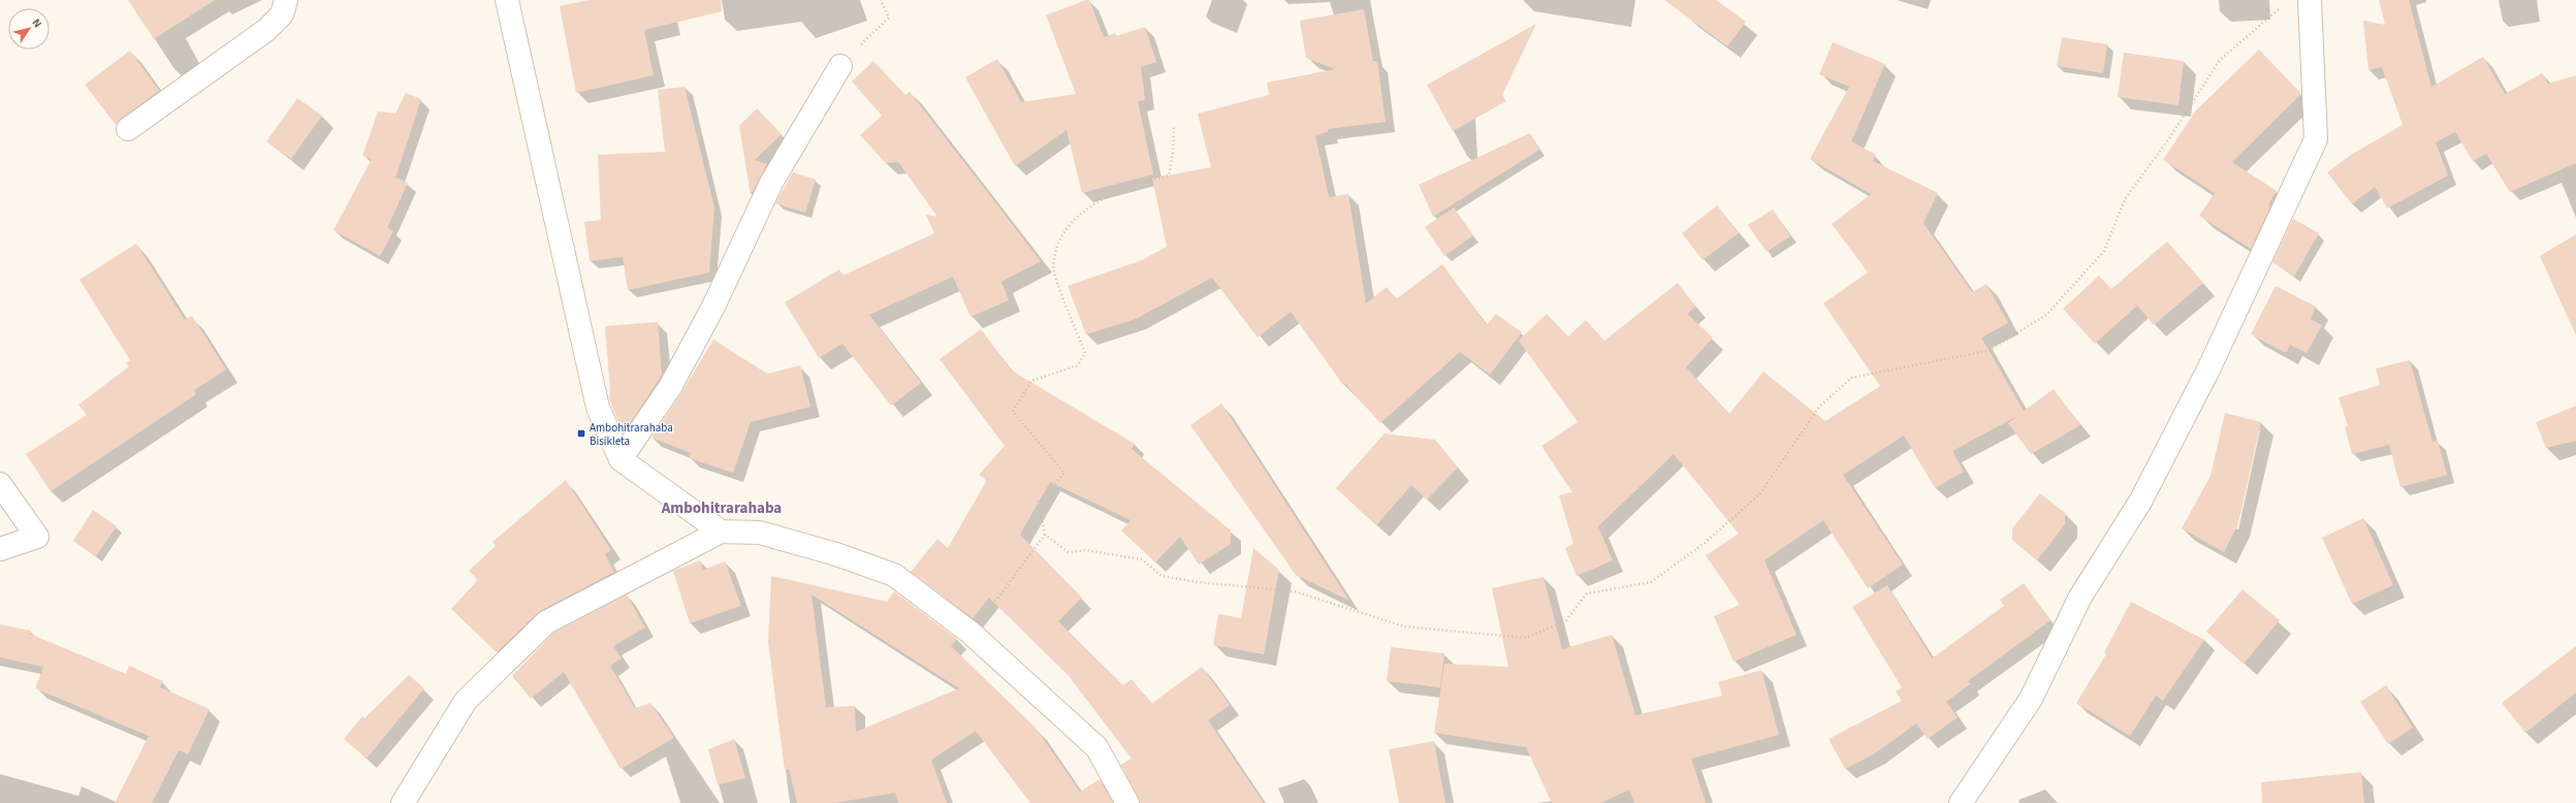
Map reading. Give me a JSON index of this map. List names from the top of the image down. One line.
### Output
{"districts":["Ambohitrarahaba"],"places":{"transit":["Ambohitrarahaba Bisikleta"]},"north":"top right"}
